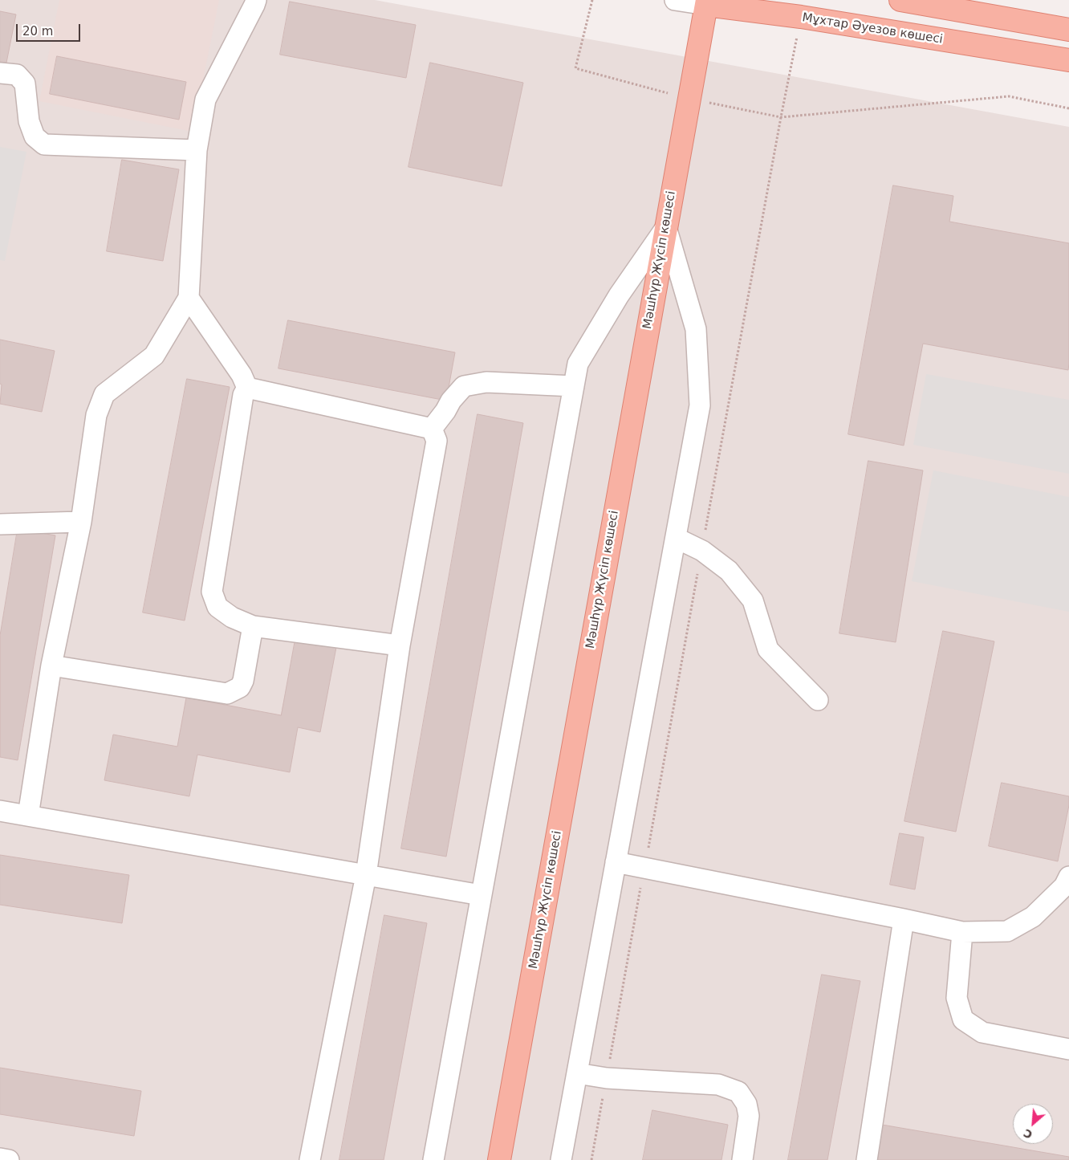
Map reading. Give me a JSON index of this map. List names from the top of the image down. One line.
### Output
{"streets":{"main road":["Мұхтар Әуезов көшесі","Мәшһүр Жүсіп көшесі"]},"crossings":[["Мұхтар Әуезов көшесі","Мәшһүр Жүсіп көшесі"]],"scale_bar":"20 m","north":"bottom left"}
